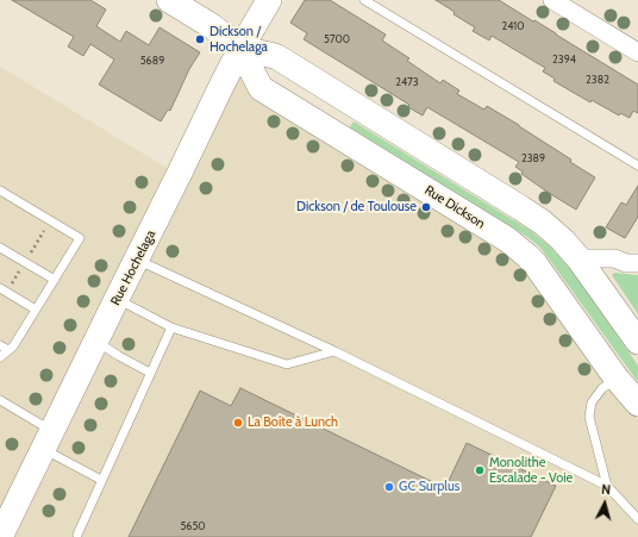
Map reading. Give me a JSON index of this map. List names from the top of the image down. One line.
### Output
{"streets":{"main road":["Rue Dickson","Rue Hochelaga"]},"crossings":[["Rue Dickson","Rue Hochelaga"]],"places":["Dickson / Hochelaga","Dickson / de Toulouse","La Boîte à Lunch","Monolithe Escalade - Voie","GC Surplus"],"house_numbers":["2410","5700","2394","5689","2382","2473","2389","5650"],"north":"top"}
